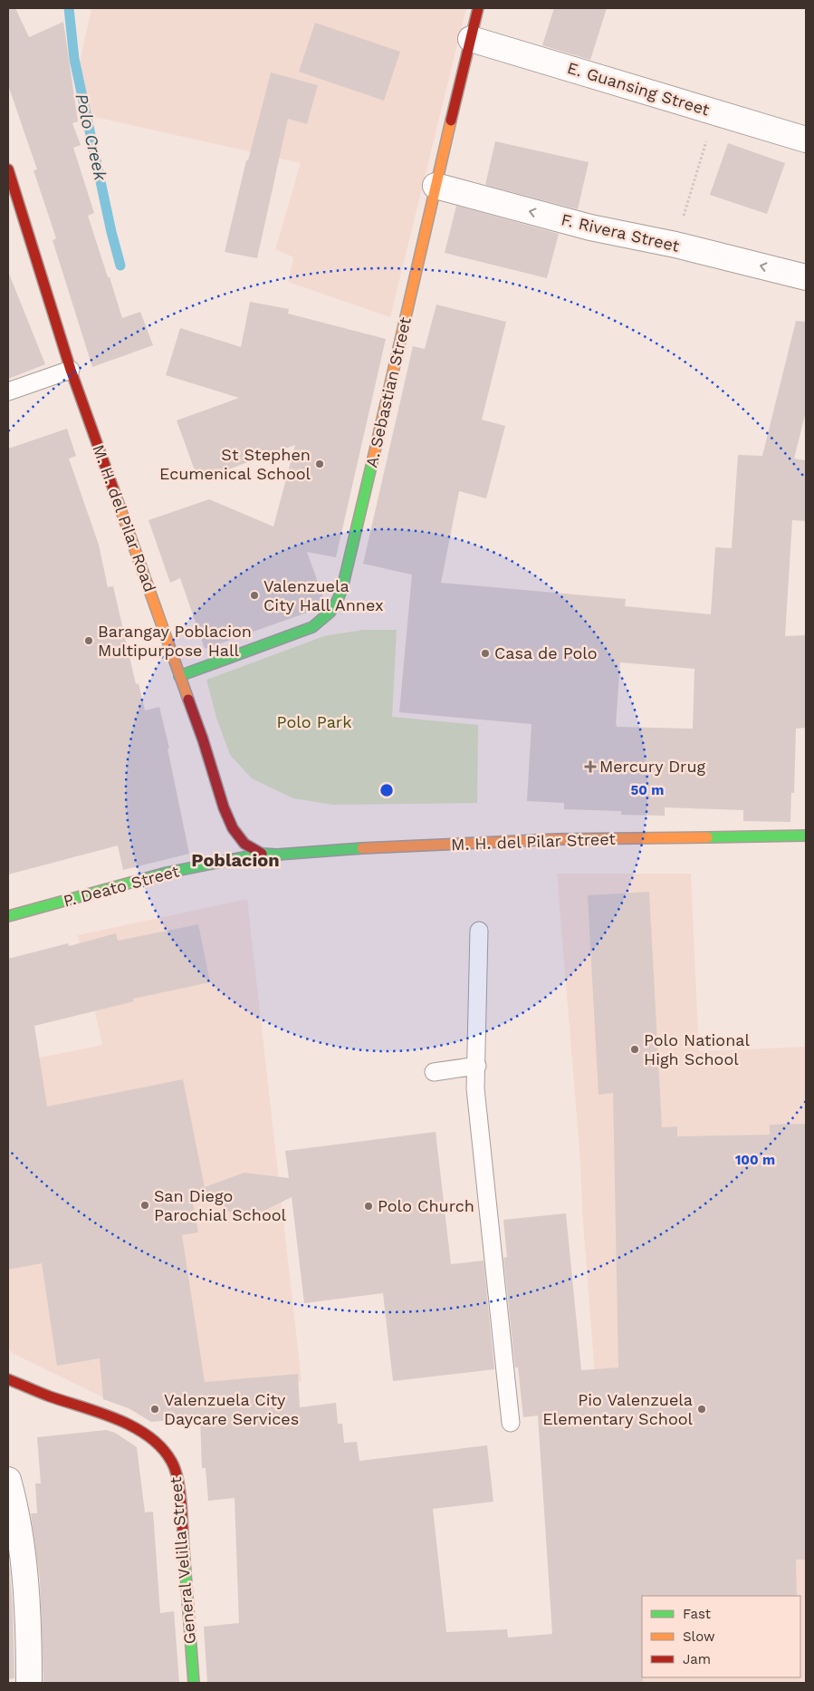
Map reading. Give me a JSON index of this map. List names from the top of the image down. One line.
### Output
{"streets":{"main road":["A. Sebastian Street","M. H. del Pilar Road","M. H. del Pilar Street","P. Deato Street","General Velilla Street"],"street":["E. Guansing Street","F. Rivera Street"]},"crossings":[["E. Guansing Street","A. Sebastian Street"],["F. Rivera Street","A. Sebastian Street"],["A. Sebastian Street","M. H. del Pilar Road"],["M. H. del Pilar Road","M. H. del Pilar Street"],["M. H. del Pilar Road","P. Deato Street"],["M. H. del Pilar Street","P. Deato Street"]],"one_way":["F. Rivera Street"],"districts":["Poblacion"],"water":["Polo Creek"],"parks":["Polo Park"],"places":{"other":["St Stephen Ecumenical School","Valenzuela City Hall Annex","Barangay Poblacion Multipurpose Hall","Casa de Polo","Polo National High School","San Diego Parochial School","Polo Church","Valenzuela City Daycare Services","Pio Valenzuela Elementary School"],"health":["Mercury Drug"]},"legend":["Fast","Slow","Jam"],"rings":["50 m","100 m"]}
